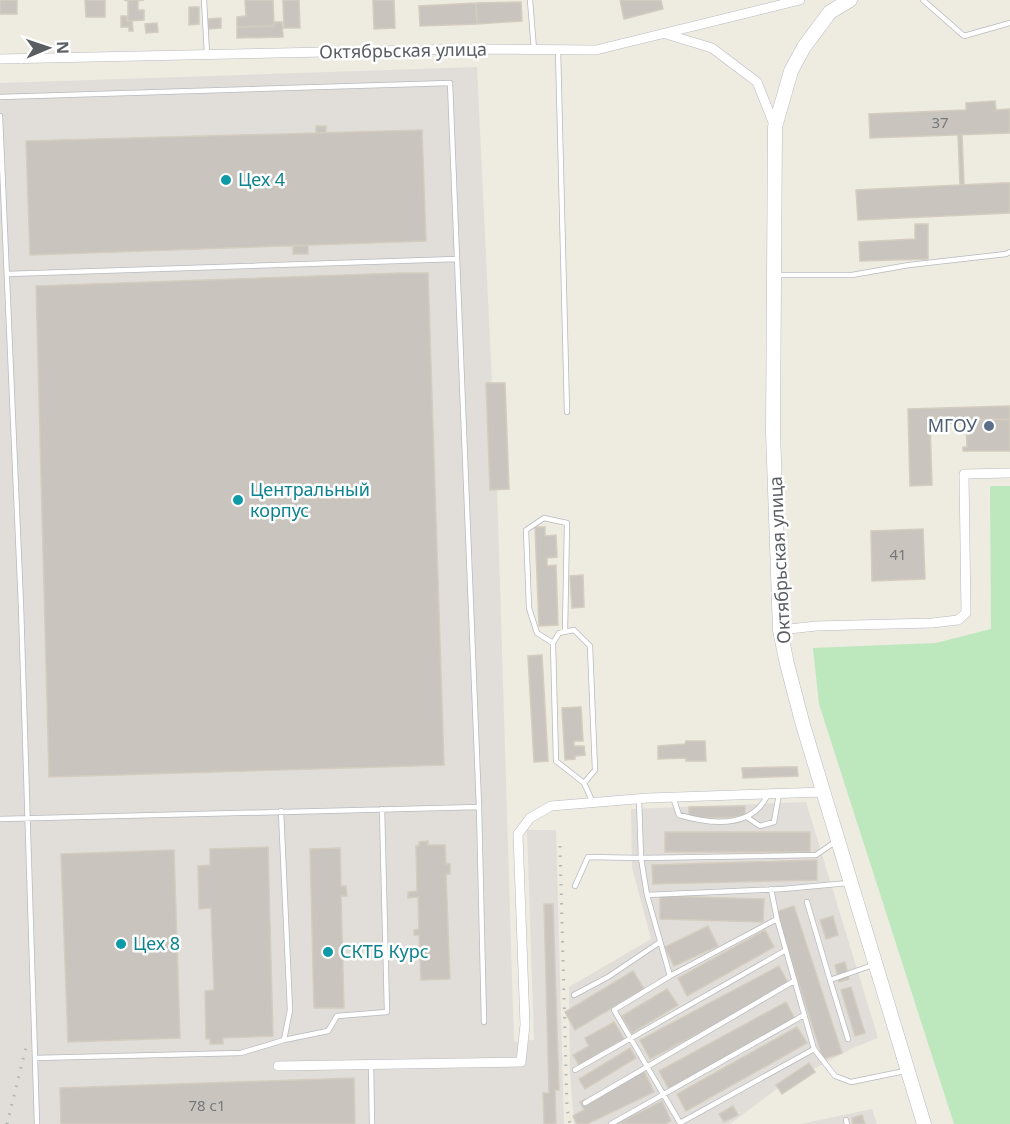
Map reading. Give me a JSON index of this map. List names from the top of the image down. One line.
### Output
{"streets":{"main road":["Октябрьская улица"]},"places":["Цех 4","МГОУ","Центральный корпус","Цех 8","СКТБ Курс"],"house_numbers":["37","41","78 с1"],"north":"right"}
